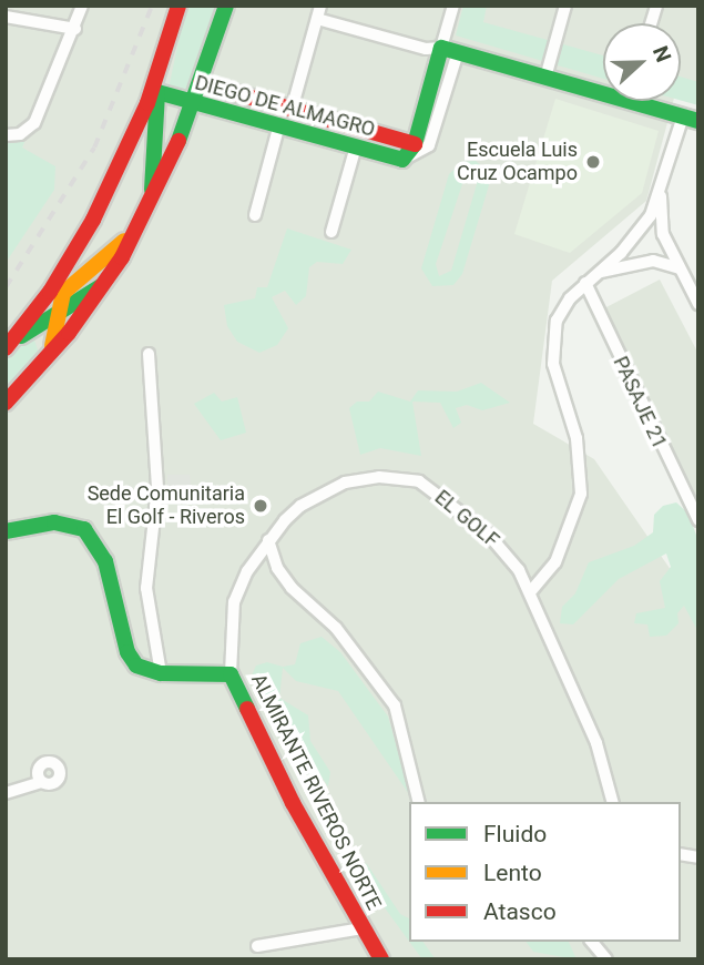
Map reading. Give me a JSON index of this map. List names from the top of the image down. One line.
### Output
{"streets":{"street":["DIEGO DE ALMAGRO","PASAJE 21","EL GOLF","ALMIRANTE RIVEROS NORTE"]},"crossings":[["EL GOLF","ALMIRANTE RIVEROS NORTE"]],"places":["Escuela Luis Cruz Ocampo","Sede Comunitaria El Golf - Riveros"],"legend":["Fluido","Lento","Atasco"],"north":"right"}
